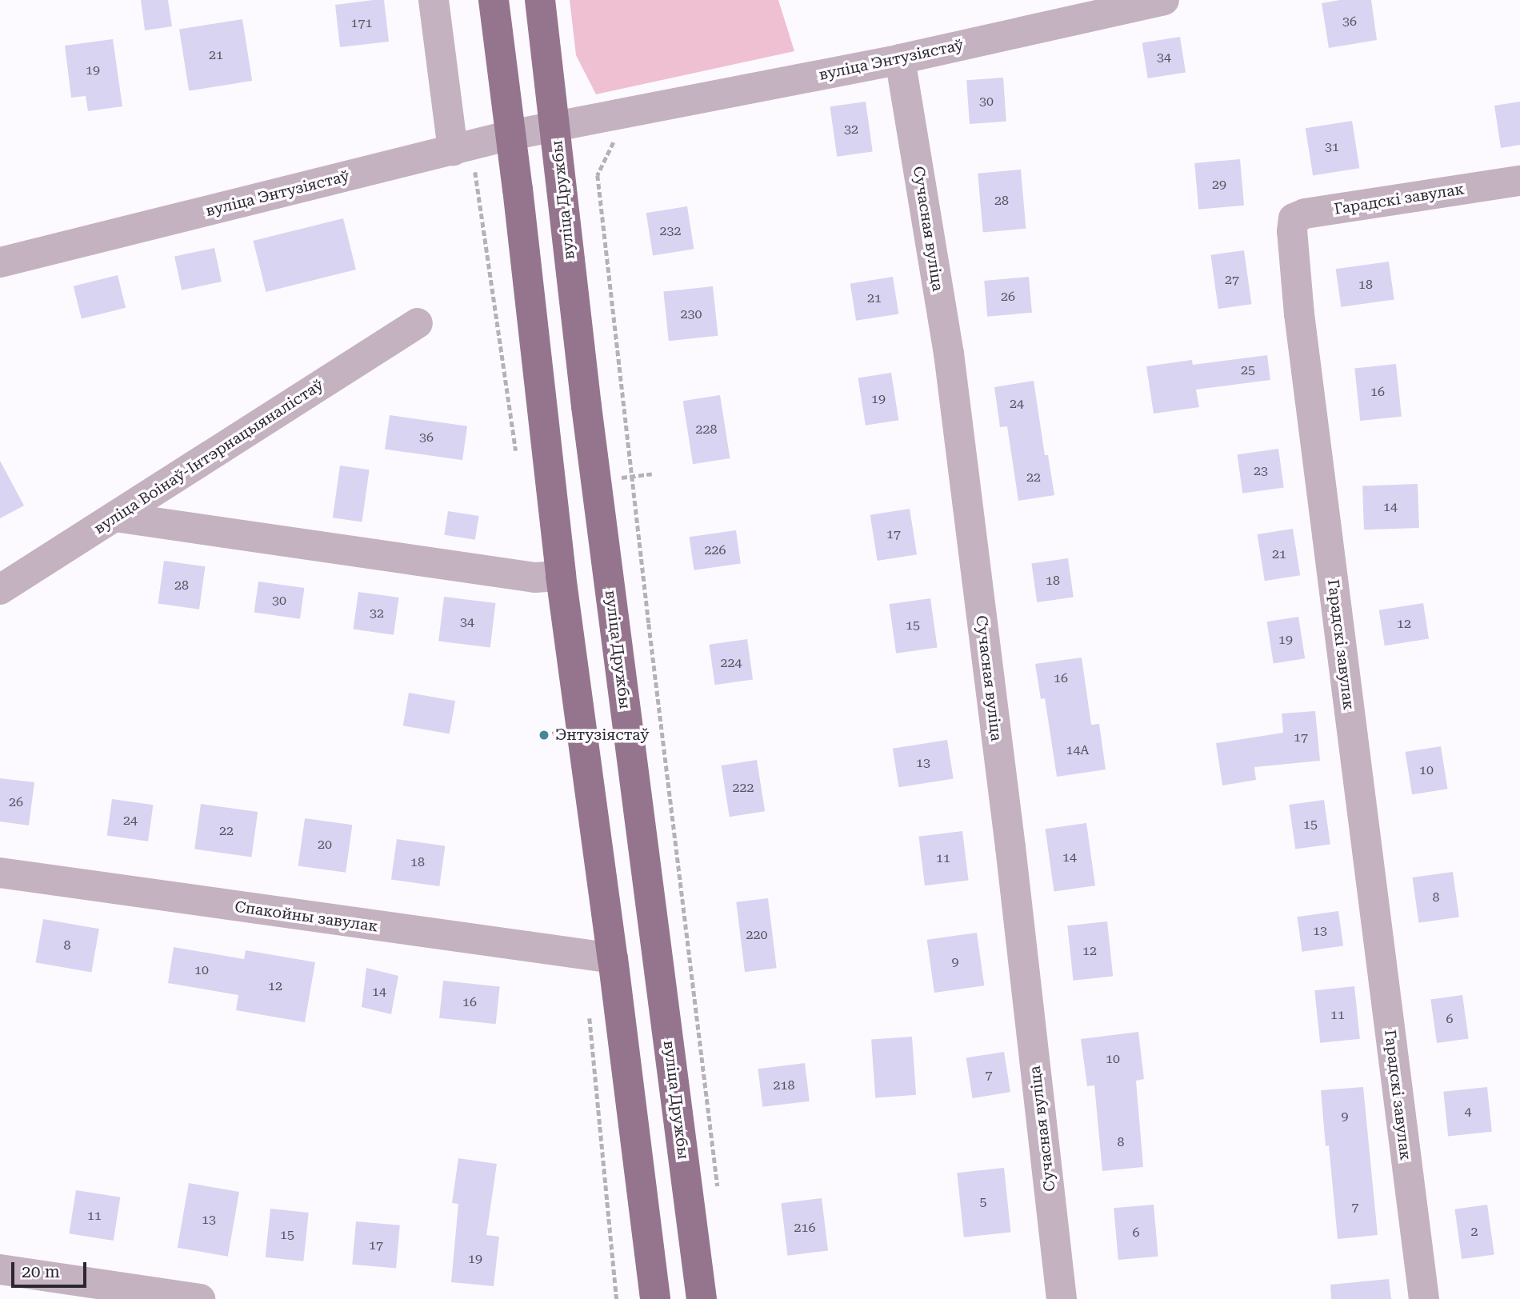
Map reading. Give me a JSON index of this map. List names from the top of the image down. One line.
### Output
{"streets":{"main road":["вуліца Дружбы"],"street":["вуліца Энтузіястаў","Гарадскі завулак","Сучасная вуліца","вуліца Воінаў-Інтэрнацыяналістаў","Спакойны завулак"]},"crossings":[["вуліца Энтузіястаў","вуліца Дружбы"],["вуліца Энтузіястаў","Сучасная вуліца"]],"places":["Энтузіястаў"],"house_numbers":["36","171","21","34","19","30","32","31","29","28","232","27","18","26","21","230","25","16","19","24","228","36","23","22","14","17","226","21","18","28","30","32","34","12","15","19","224","16","17","14А","13","10","222","26","24","15","22","20","14","11","18","8","13","220","8","12","9","10","12","14","16","11","6","10","7","218","4","9","8","5","7","11","13","216","2","6","15","17","19"],"scale_bar":"20 m"}
